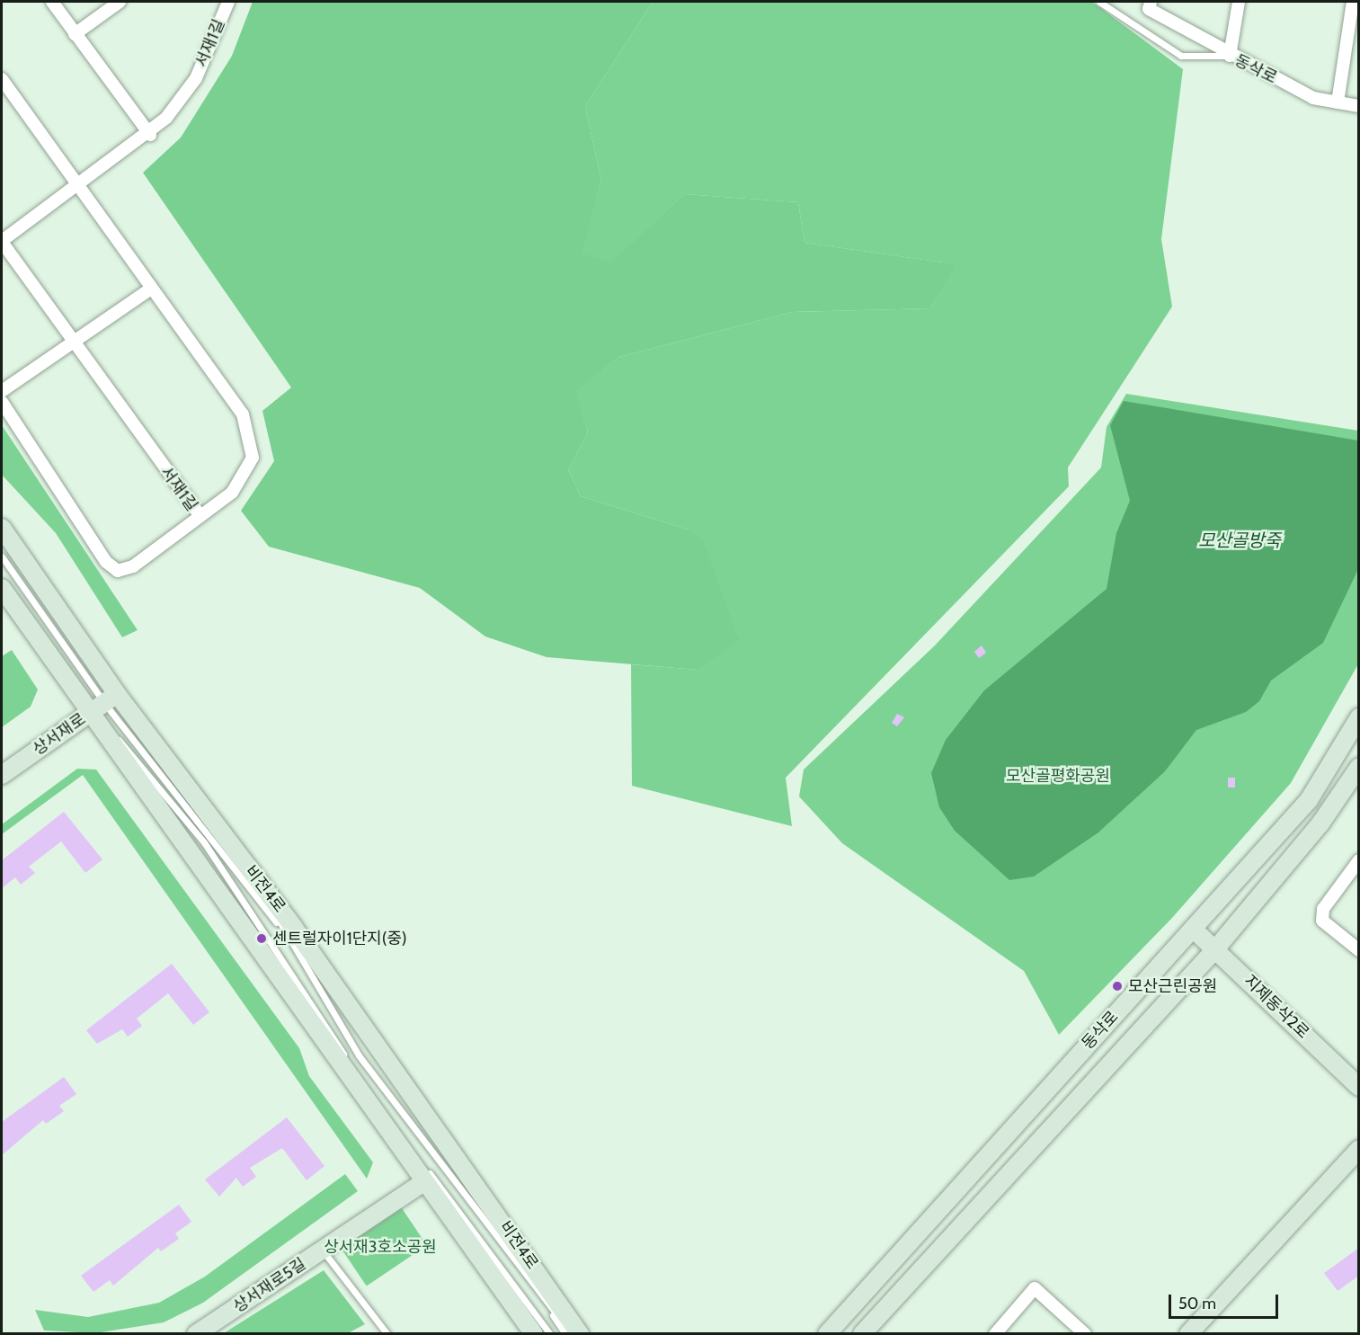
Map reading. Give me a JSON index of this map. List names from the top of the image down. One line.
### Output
{"streets":{"main road":["동삭로","상서재로","비전4로","지제동삭2로","상서재로5길"],"street":["서재1길"]},"crossings":[["동삭로","지제동삭2로"],["상서재로","비전4로"],["비전4로","상서재로5길"]],"water":["모산골방죽"],"parks":["모산골평화공원","상서재3호소공원"],"places":["센트럴자이1단지(중)","모산근린공원"],"scale_bar":"50 m"}
